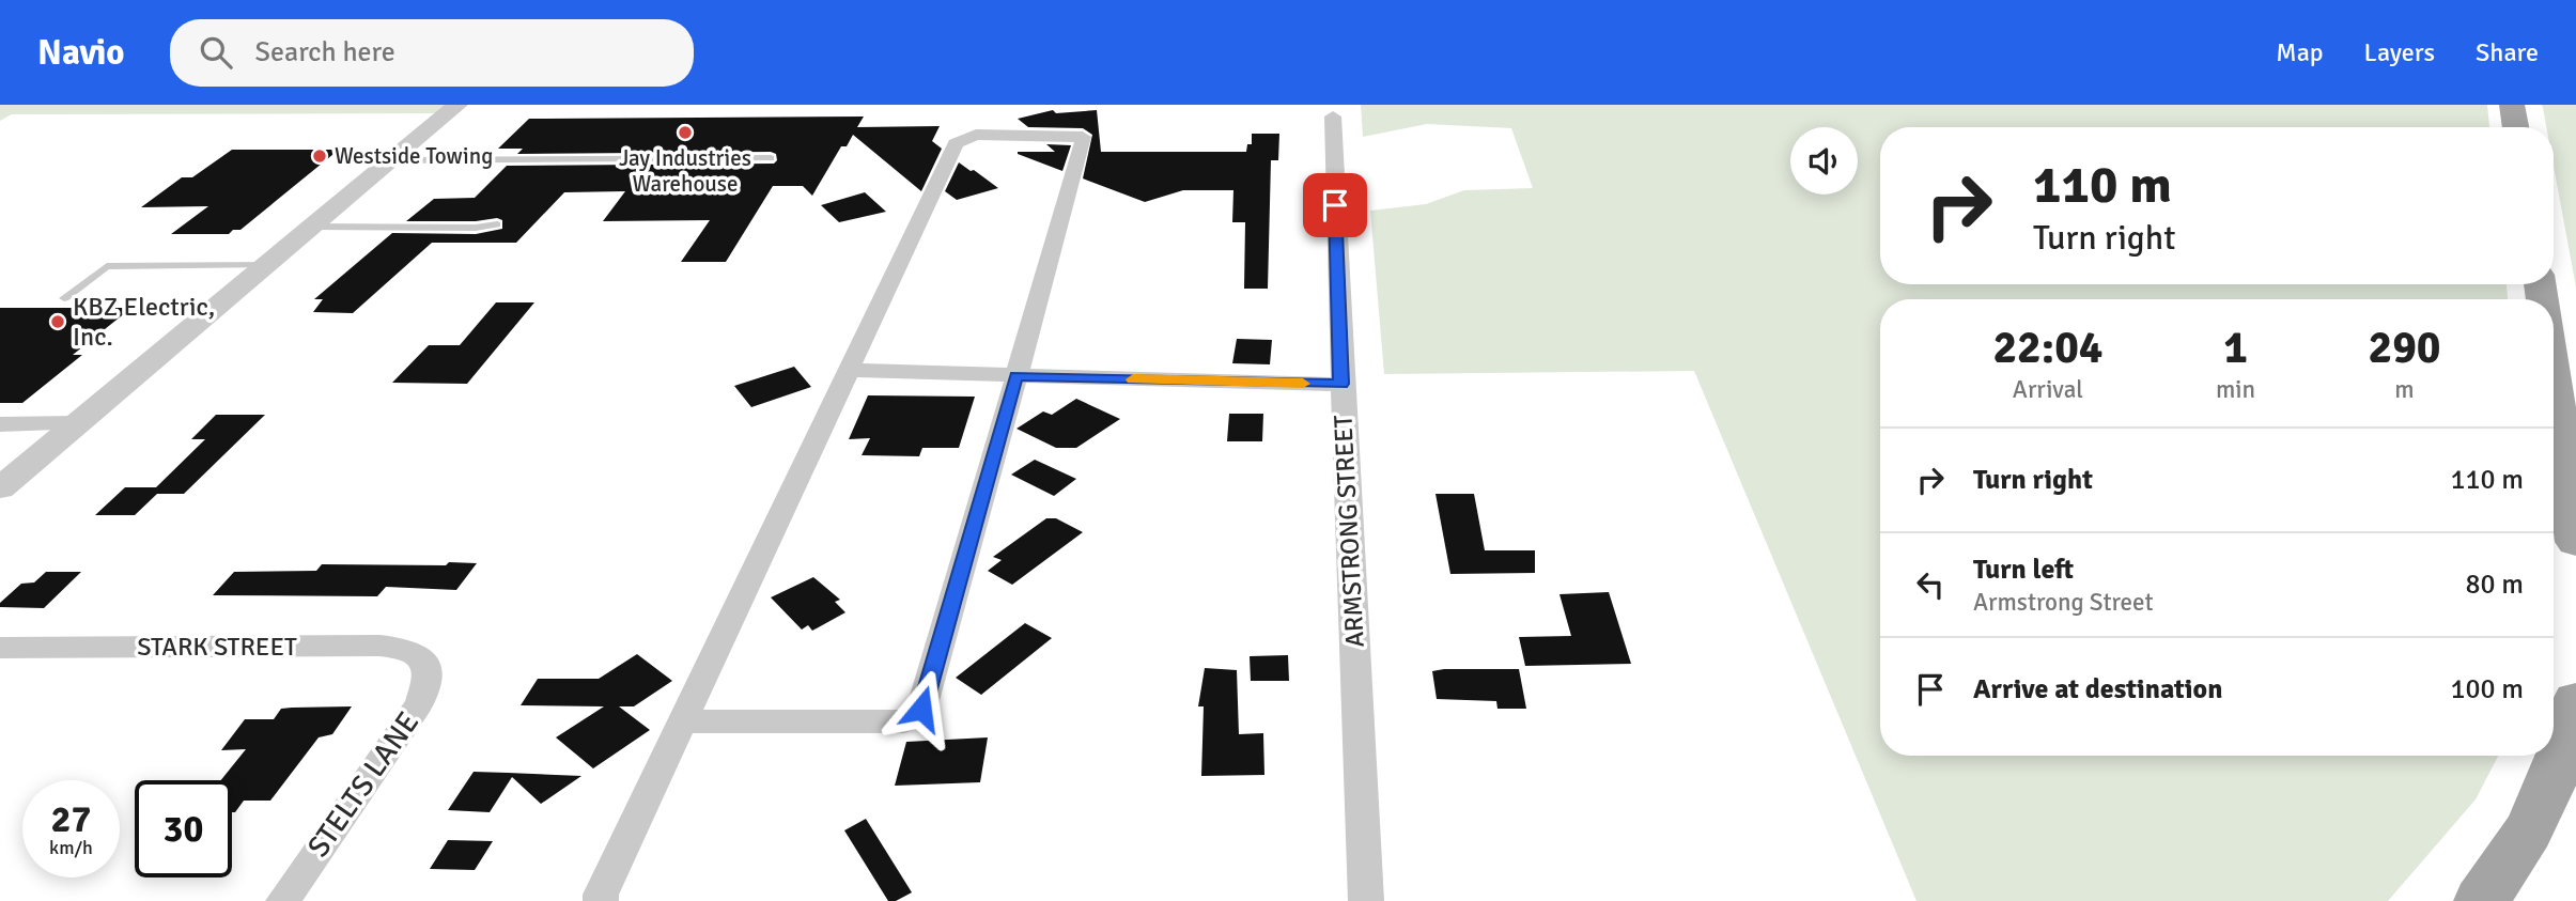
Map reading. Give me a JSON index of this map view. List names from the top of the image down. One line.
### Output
{"streets":{"street":["ARMSTRONG STREET","STARK STREET","STELTS LANE"]},"crossings":[["STARK STREET","STELTS LANE"]],"places":["Jay Industries Warehouse","Westside Towing","KBZ Electric, Inc."],"page":{"header":"Navio","search":"Search here","nav":["Map","Layers","Share"],"turn":["110 m","Turn right"],"eta":["22:04","Arrival","1","min","290","m"],"list":[{"name":"Turn right","value":"110 m"},{"name":"Turn left","note":"Armstrong Street","value":"80 m"},{"name":"Arrive at destination","value":"100 m"}],"speed":"27 km/h","limit":"30"}}
